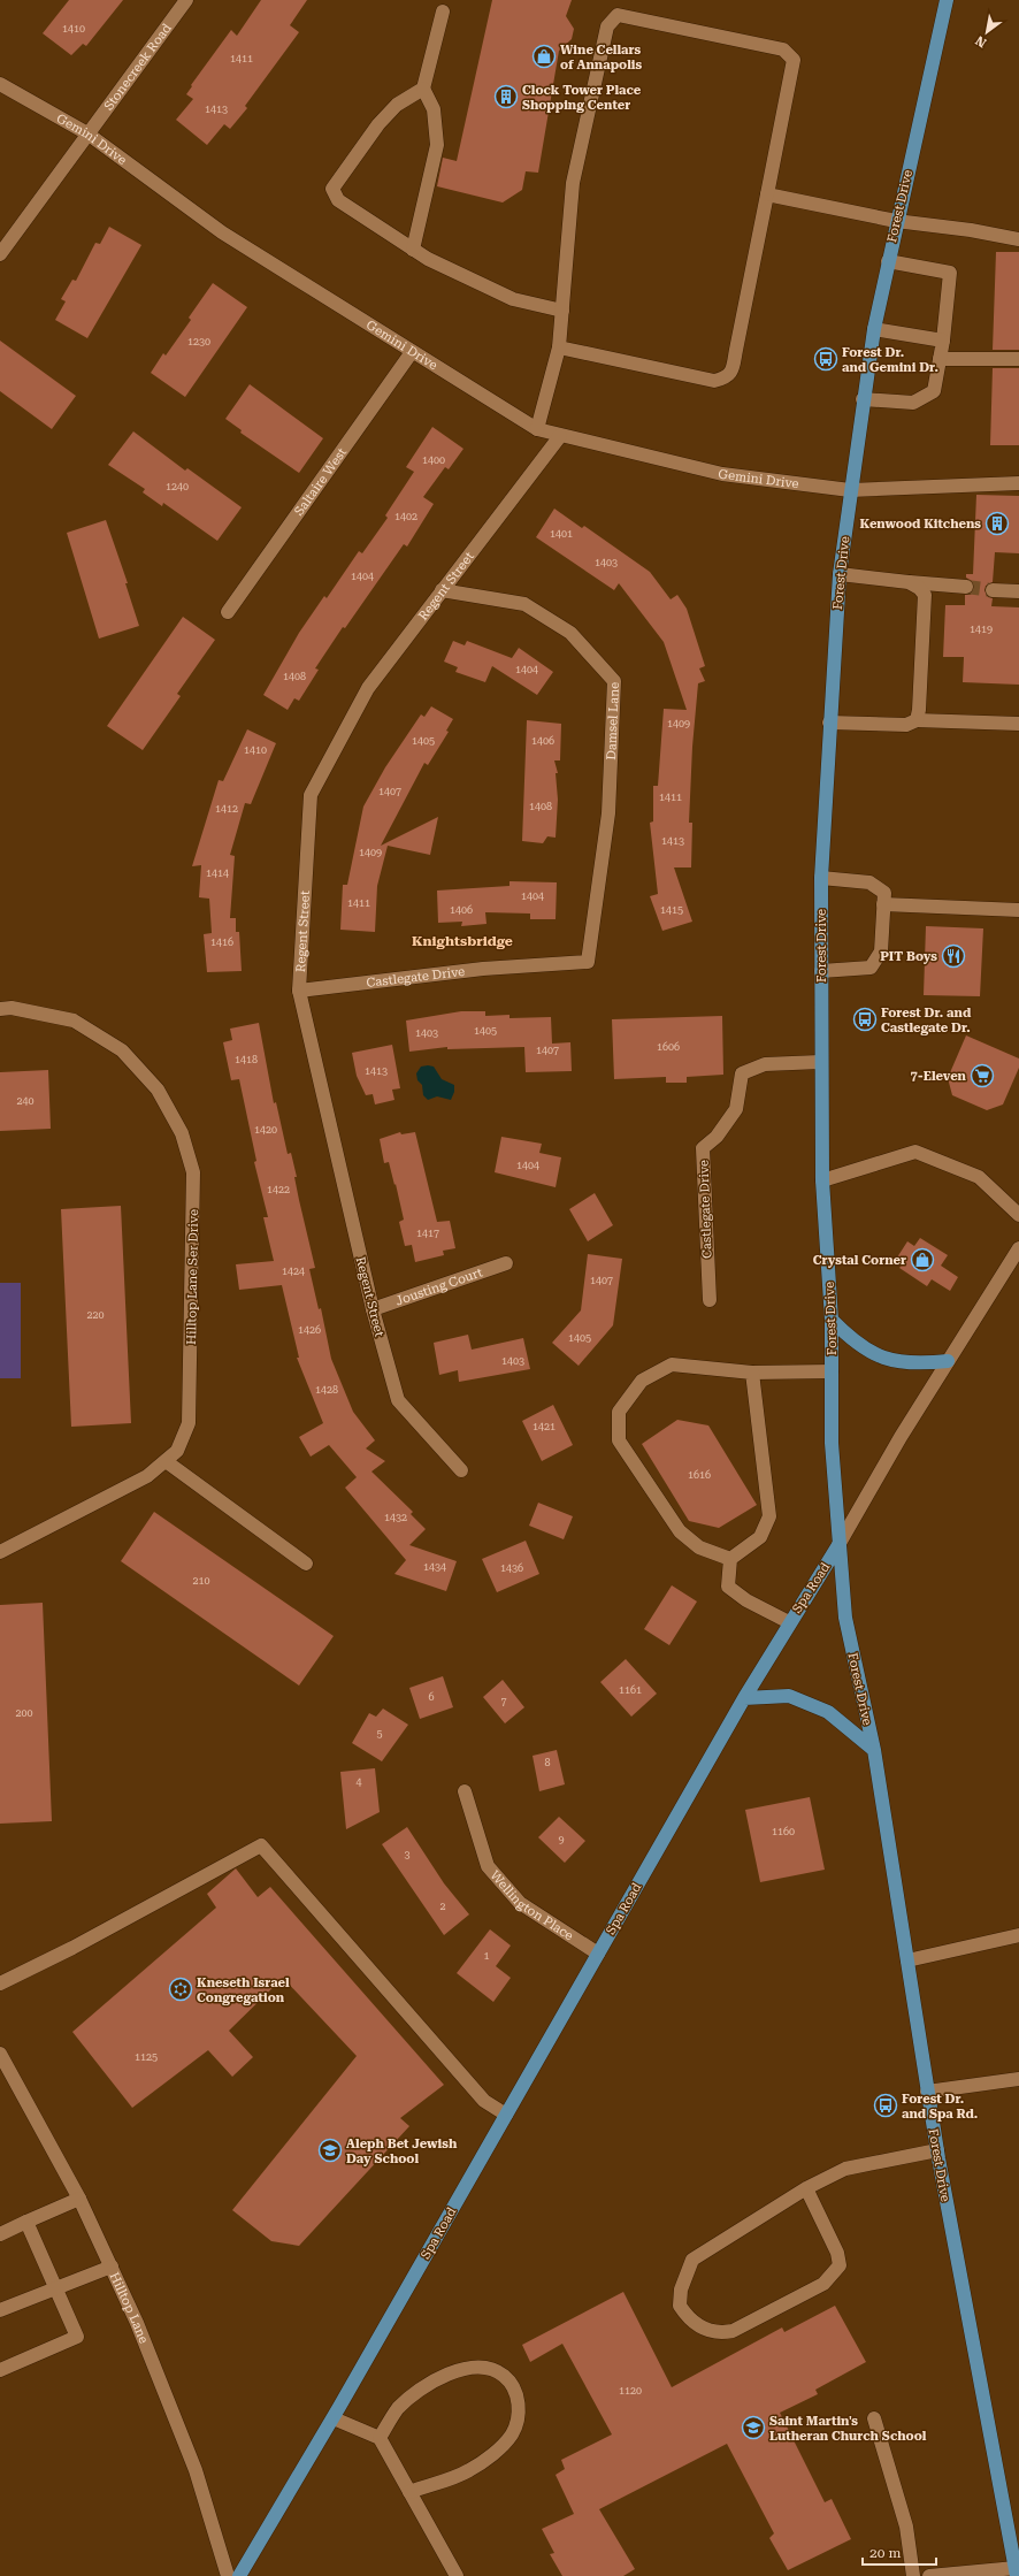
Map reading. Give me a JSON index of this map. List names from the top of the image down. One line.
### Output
{"streets":{"main road":["Forest Drive","Spa Road"],"street":["Stonecreek Road","Gemini Drive","Saltaire West","Regent Street","Damsel Lane","Castlegate Drive","Hilltop Lane Ser Drive","Jousting Court","Wellington Place","Hilltop Lane"]},"crossings":[["Stonecreek Road","Gemini Drive"],["Gemini Drive","Forest Drive"],["Gemini Drive","Saltaire West"],["Gemini Drive","Regent Street"],["Forest Drive","Castlegate Drive"],["Forest Drive","Spa Road"],["Regent Street","Damsel Lane"],["Regent Street","Castlegate Drive"],["Regent Street","Jousting Court"],["Damsel Lane","Castlegate Drive"],["Spa Road","Wellington Place"]],"districts":["Knightsbridge"],"places":{"shop":["Wine Cellars of Annapolis","Crystal Corner"],"building":["Clock Tower Place Shopping Center","Kenwood Kitchens"],"bus stop":["Forest Dr. and Gemini Dr.","Forest Dr. and Castlegate Dr.","Forest Dr. and Spa Rd."],"restaurant":["PIT Boys"],"supermarket":["7-Eleven"],"synagogue":["Kneseth Israel Congregation"],"school or university":["Aleph Bet Jewish Day School","Saint Martin's Lutheran Church School"]},"house_numbers":["1410","1411","1413","1230","1400","1240","1402","1401","1403","1404","1419","1404","1408","1409","1405","1406","1410","1407","1411","1408","1412","1413","1409","1414","1404","1411","1406","1415","1416","1405","1403","1606","1407","1418","1413","240","1420","1404","1422","1417","1424","1407","220","1426","1405","1403","1428","1421","1616","1432","1434","1436","210","1161","6","7","200","5","8","4","1160","9","3","2","1","1125","1120"],"scale_bar":"20 m","north":"bottom left"}
